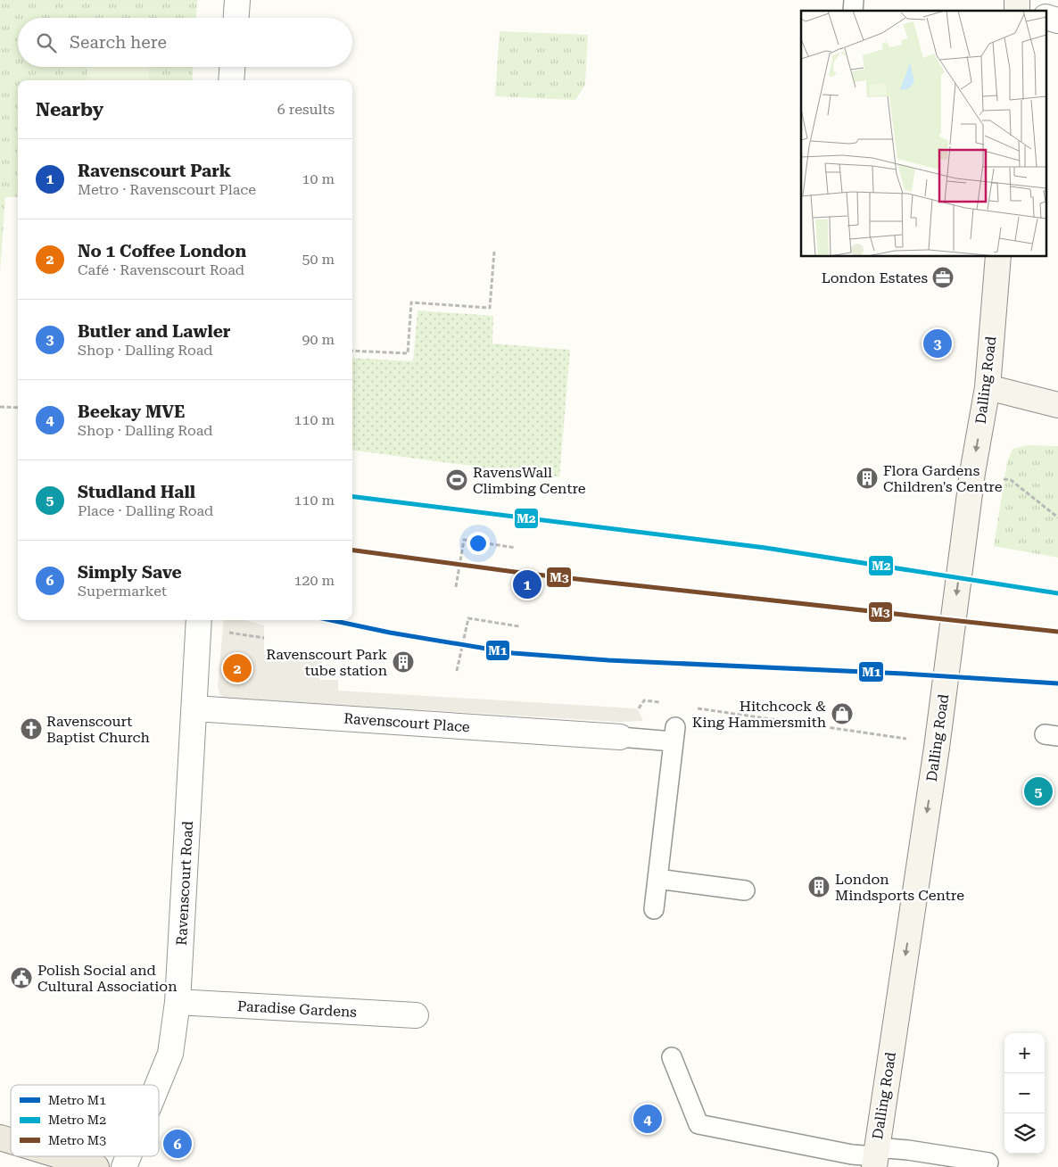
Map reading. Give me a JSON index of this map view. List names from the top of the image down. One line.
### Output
{"streets":{"main road":["Dalling Road"],"street":["Ravenscourt Place","Ravenscourt Road","Paradise Gardens"]},"crossings":[["Ravenscourt Place","Ravenscourt Road"],["Ravenscourt Road","Paradise Gardens"]],"one_way":["Dalling Road"],"places":{"office":["London Estates"],"building":["Flora Gardens Children's Centre","Ravenscourt Park tube station","London Mindsports Centre"],"sports":["RavensWall Climbing Centre"],"shop":["Hitchcock & King Hammersmith"],"church":["Ravenscourt Baptist Church"],"public building":["Polish Social and Cultural Association"]},"lines":["metro line M2","metro line M3","metro line M1"],"legend":["Metro M1","Metro M2","Metro M3"],"page":{"search":"Search here","heading":["Nearby","6 results"],"list":[{"mark":"1","name":"Ravenscourt Park","note":"Metro · Ravenscourt Place","value":"10 m"},{"mark":"2","name":"No 1 Coffee London","note":"Café · Ravenscourt Road","value":"50 m"},{"mark":"3","name":"Butler and Lawler","note":"Shop · Dalling Road","value":"90 m"},{"mark":"4","name":"Beekay MVE","note":"Shop · Dalling Road","value":"110 m"},{"mark":"5","name":"Studland Hall","note":"Place · Dalling Road","value":"110 m"},{"mark":"6","name":"Simply Save","note":"Supermarket","value":"120 m"}],"pins":["3","1","2","5","4","6"],"map_buttons":["+","−"]}}
